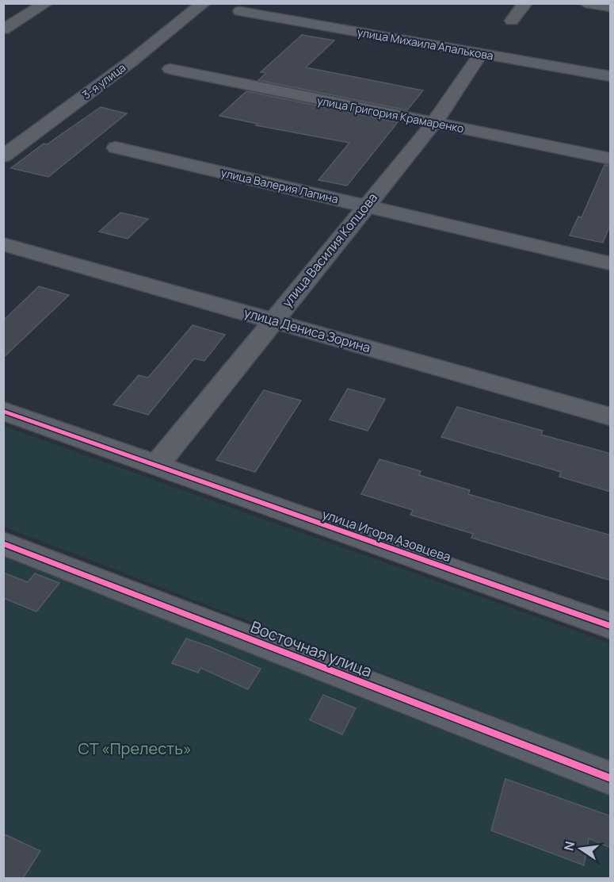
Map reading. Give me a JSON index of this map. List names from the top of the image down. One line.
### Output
{"streets":{"street":["улица Михаила Апалькова","3-я улица","улица Григория Крамаренко","улица Валерия Лапина","улица Василия Копцова","улица Дениса Зорина","улица Игоря Азовцева","Восточная улица"]},"crossings":[["улица Михаила Апалькова","улица Василия Копцова"],["улица Григория Крамаренко","улица Василия Копцова"],["улица Валерия Лапина","улица Василия Копцова"],["улица Василия Копцова","улица Дениса Зорина"],["улица Василия Копцова","улица Игоря Азовцева"]],"parks":["СТ «Прелесть»"],"north":"left"}
